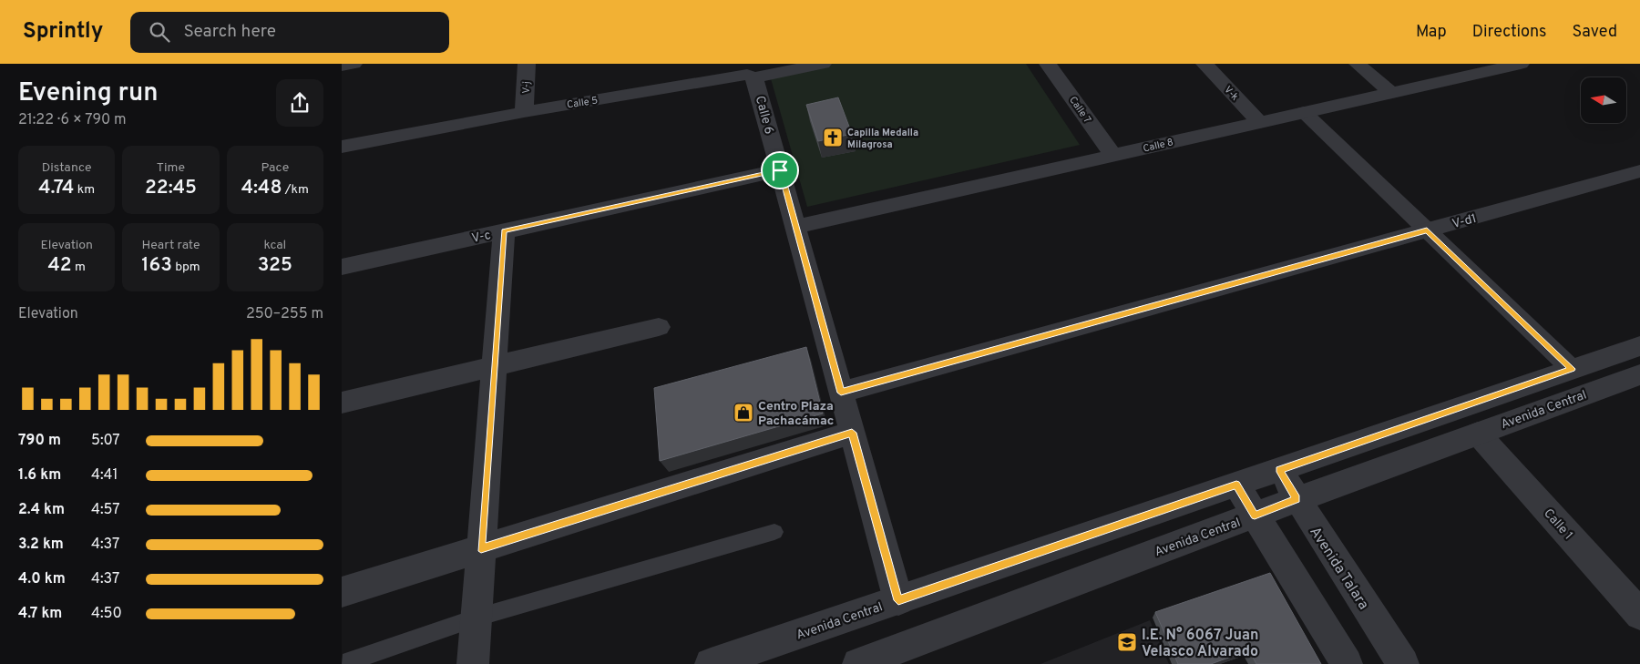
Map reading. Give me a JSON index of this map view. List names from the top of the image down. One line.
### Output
{"streets":{"street":["V-j","V-k","Calle 5","Calle 7","Calle 6","Calle 8","V-d1","V-c","Avenida Central","Calle 1","Avenida Talara"]},"crossings":[["V-j","Calle 5"],["V-k","Calle 8"],["Calle 5","Calle 6"],["Calle 7","Calle 8"],["Calle 6","Calle 8"],["Calle 6","V-d1"],["Calle 6","V-c"],["Calle 6","Avenida Central"],["Avenida Central","Calle 1"],["Avenida Central","Avenida Talara"]],"places":{"church":["Capilla Medalla Milagrosa"],"shop":["Centro Plaza Pachacámac"],"school or university":["I.E. N° 6067 Juan Velasco Alvarado"]},"north":"left","page":{"header":"Sprintly","search":"Search here","nav":["Map","Directions","Saved"],"heading":["Evening run","21:22 · 6 × 790 m"],"stats":[["Distance","4.74 km"],["Time","22:45"],["Pace","4:48 /km"],["Elevation","42 m"],["Heart rate","163 bpm"],["kcal","325"]],"chart":["Elevation","250–255 m"],"list":[{"name":"790 m","note":"5:07"},{"name":"1.6 km","note":"4:41"},{"name":"2.4 km","note":"4:57"},{"name":"3.2 km","note":"4:37"},{"name":"4.0 km","note":"4:37"},{"name":"4.7 km","note":"4:50"}]}}
